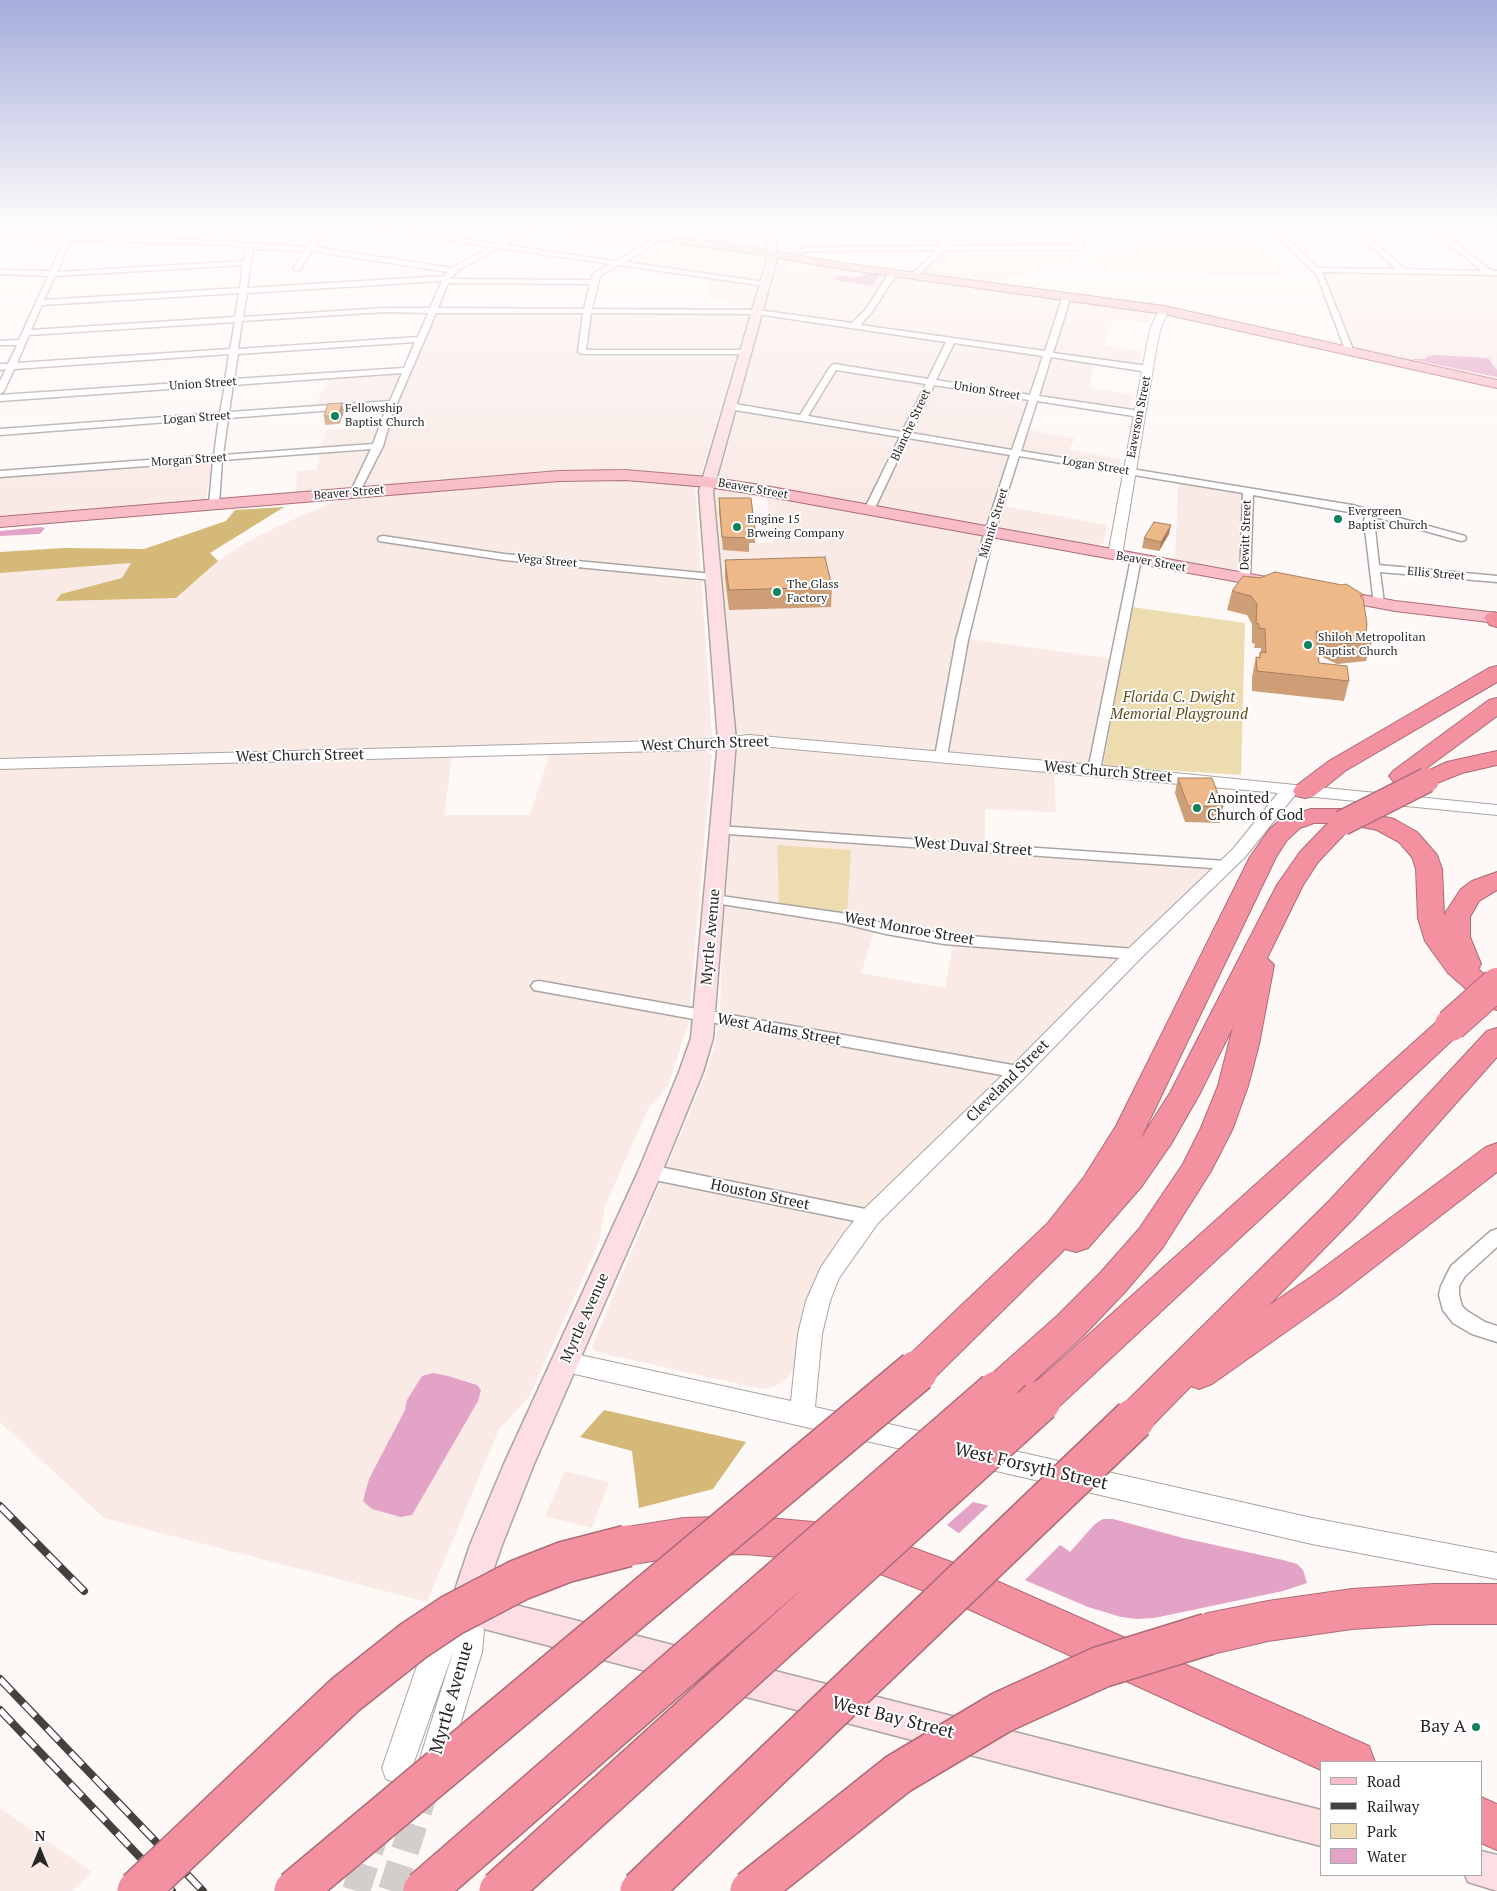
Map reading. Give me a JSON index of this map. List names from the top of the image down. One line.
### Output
{"streets":{"main road":["Beaver Street","Myrtle Avenue","West Bay Street"],"street":["Union Street","Eaverson Street","Logan Street","Blanche Street","Morgan Street","Minnie Street","Dewitt Street","Vega Street","Ellis Street","West Church Street","West Duval Street","West Monroe Street","West Adams Street","Cleveland Street","Houston Street","West Forsyth Street"]},"crossings":[["Union Street","Eaverson Street"],["Union Street","Logan Street"],["Union Street","Blanche Street"],["Union Street","Minnie Street"],["Eaverson Street","Logan Street"],["Eaverson Street","Beaver Street"],["Logan Street","Blanche Street"],["Logan Street","Minnie Street"],["Logan Street","Dewitt Street"],["Logan Street","Myrtle Avenue"],["Blanche Street","Beaver Street"],["Beaver Street","Minnie Street"],["Beaver Street","Dewitt Street"],["Beaver Street","Myrtle Avenue"],["Minnie Street","West Church Street"],["Vega Street","Myrtle Avenue"],["West Church Street","Myrtle Avenue"],["West Church Street","Cleveland Street"],["West Duval Street","Myrtle Avenue"],["West Duval Street","Cleveland Street"],["West Monroe Street","Myrtle Avenue"],["West Monroe Street","Cleveland Street"],["Myrtle Avenue","West Adams Street"],["Myrtle Avenue","Houston Street"],["Myrtle Avenue","West Forsyth Street"],["Myrtle Avenue","West Bay Street"],["West Adams Street","Cleveland Street"],["Cleveland Street","Houston Street"],["Cleveland Street","West Forsyth Street"]],"parks":["Florida C. Dwight Memorial Playground"],"places":["Fellowship Baptist Church","Evergreen Baptist Church","Engine 15 Brweing Company","The Glass Factory","Shiloh Metropolitan Baptist Church","Anointed Church of God","Bay A"],"legend":["Road","Railway","Park","Water"],"north":"top"}
